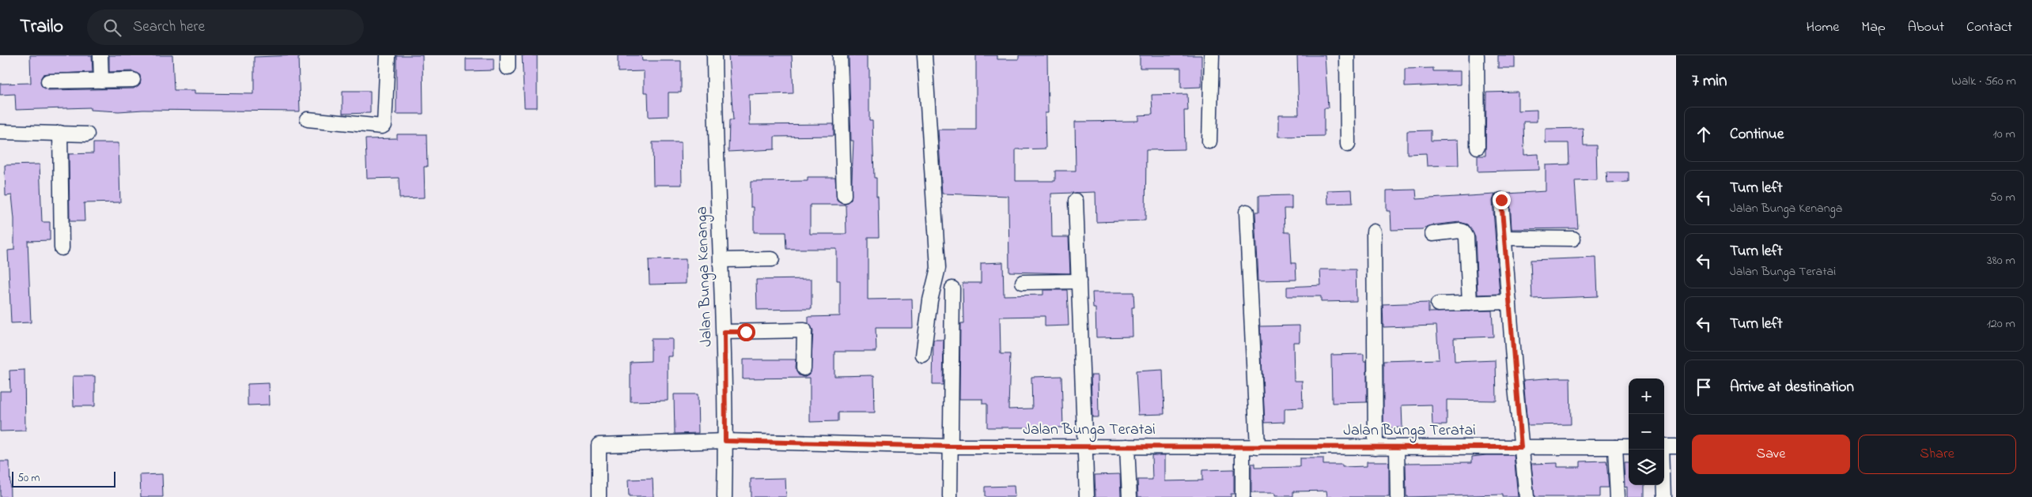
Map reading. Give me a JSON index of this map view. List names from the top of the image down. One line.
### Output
{"streets":{"street":["Jalan Bunga Kenanga","Jalan Bunga Teratai"]},"crossings":[["Jalan Bunga Kenanga","Jalan Bunga Teratai"]],"scale_bar":"50 m","page":{"header":"Trailo","search":"Search here","nav":["Home","Map","About","Contact"],"heading":["7 min","Walk · 560 m"],"list":[["Continue","10 m"],["Turn left","Jalan Bunga Kenanga","50 m"],["Turn left","Jalan Bunga Teratai","380 m"],["Turn left","120 m"],"Arrive at destination"],"map_buttons":["+","−"],"buttons":["Save","Share"],"scale":"50 m"}}
